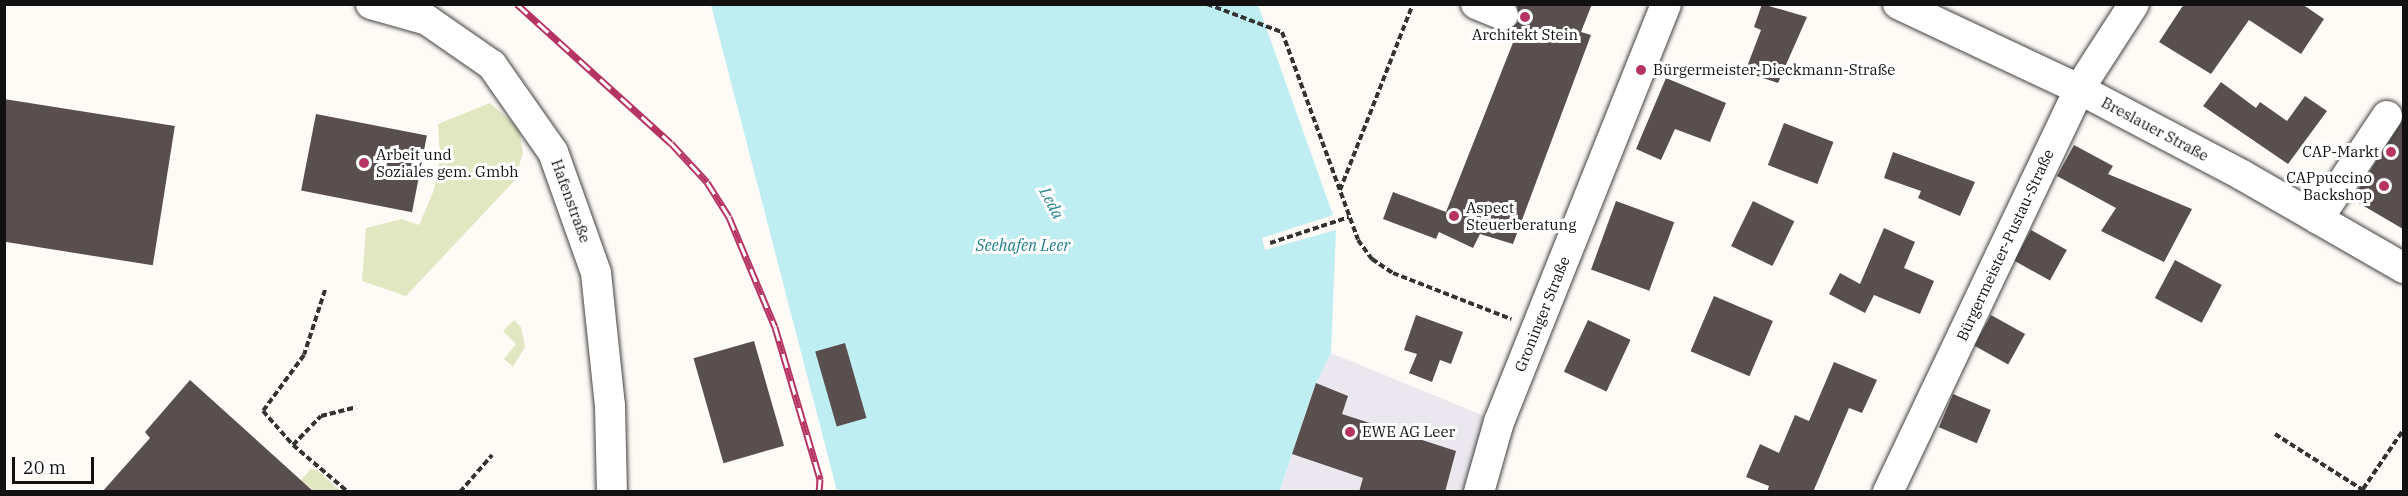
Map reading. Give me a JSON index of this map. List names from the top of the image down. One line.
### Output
{"streets":{"street":["Breslauer Straße","Hafenstraße","Bürgermeister-Pustau-Straße","Groninger Straße"]},"crossings":[["Breslauer Straße","Bürgermeister-Pustau-Straße"]],"water":["Leda","Seehafen Leer"],"places":["Architekt Stein","Bürgermeister-Dieckmann-Straße","CAP-Markt","Arbeit und Soziales gem. Gmbh","CAPpuccino Backshop","Aspect Steuerberatung","EWE AG Leer"],"scale_bar":"20 m"}
